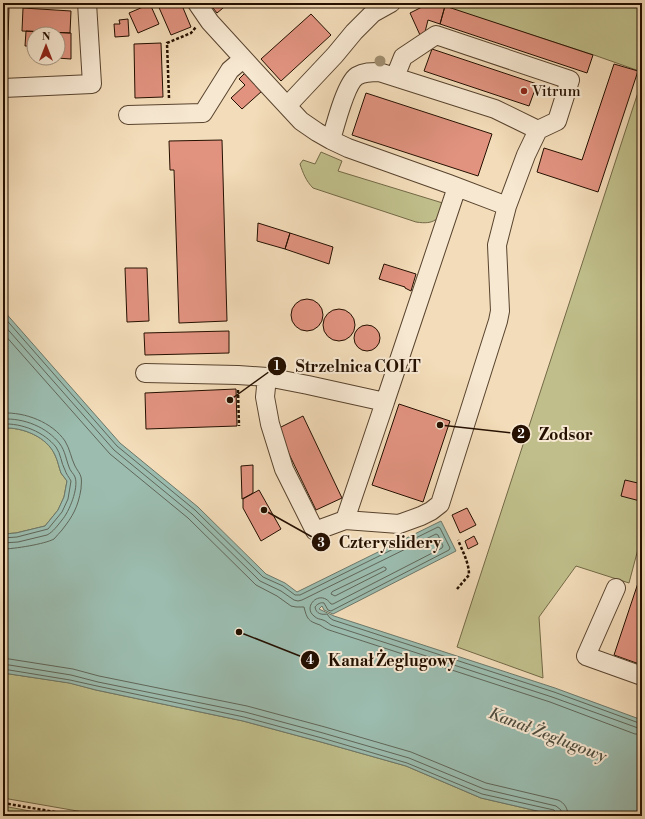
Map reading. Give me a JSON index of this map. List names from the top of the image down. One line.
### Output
{"water":["Kanał Żeglugowy"],"places":["Vitrum","Strzelnica COLT","Zodsor","Czteryslidery","Kanał Żeglugowy"],"north":"top"}
